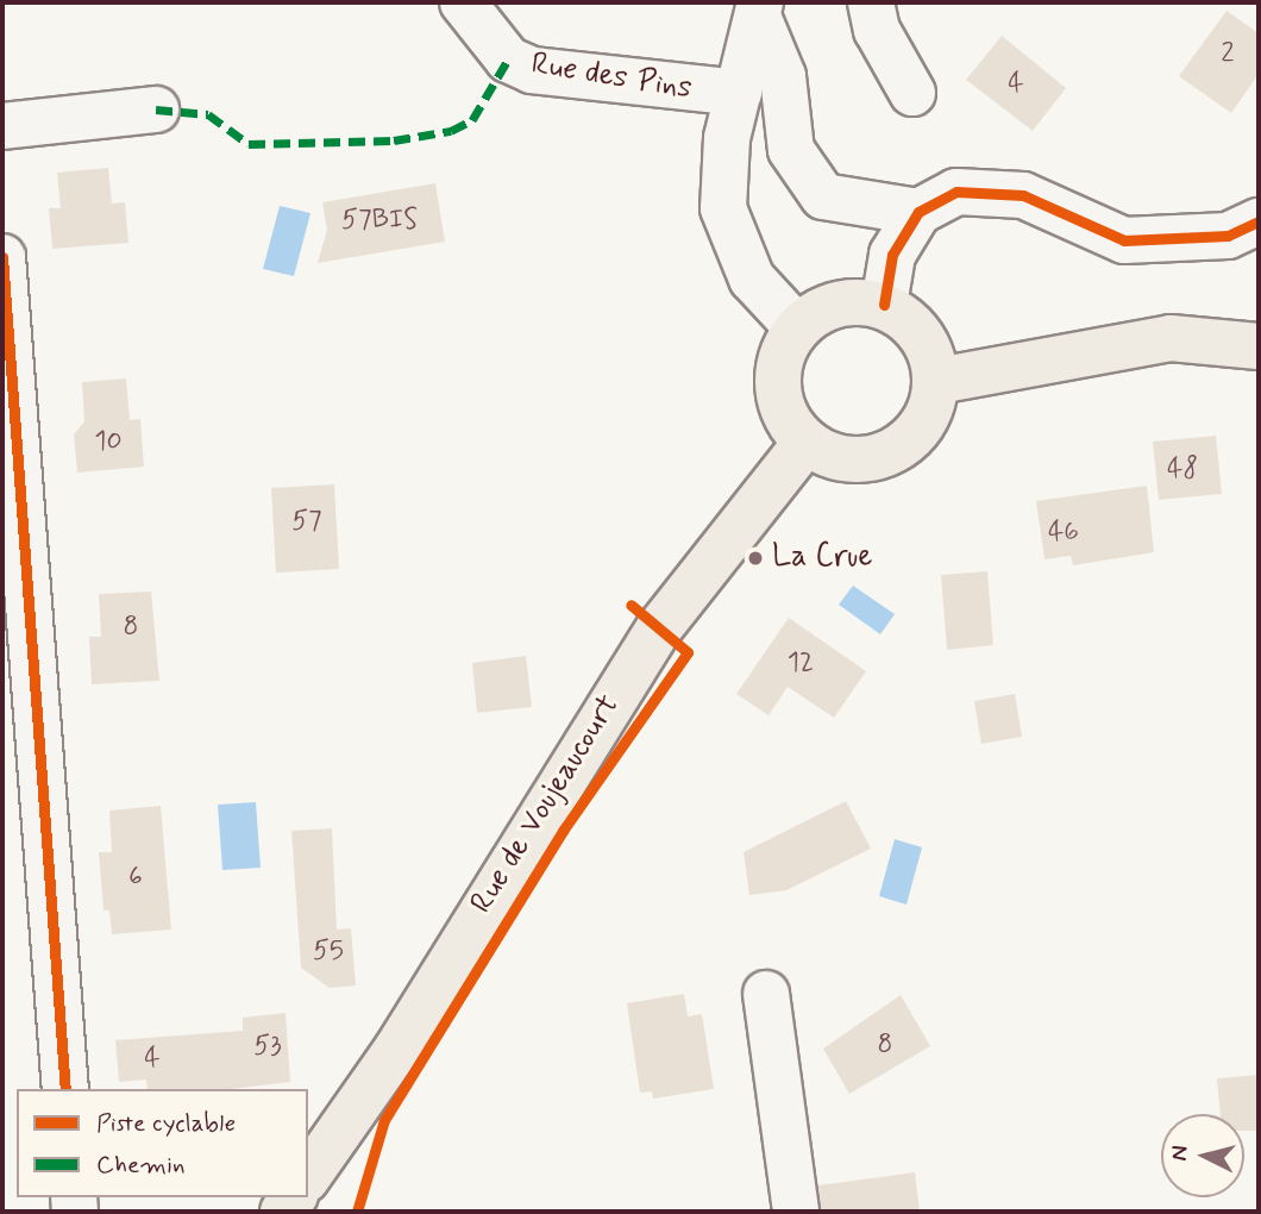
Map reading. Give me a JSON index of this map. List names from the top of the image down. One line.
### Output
{"streets":{"main road":["Rue de Voujeaucourt"],"street":["Rue des Pins"]},"places":["La Crue"],"house_numbers":["2","4","57BIS","10","48","57","46","8","12","6","55","8","53","4"],"legend":["Piste cyclable","Chemin"],"north":"left"}
